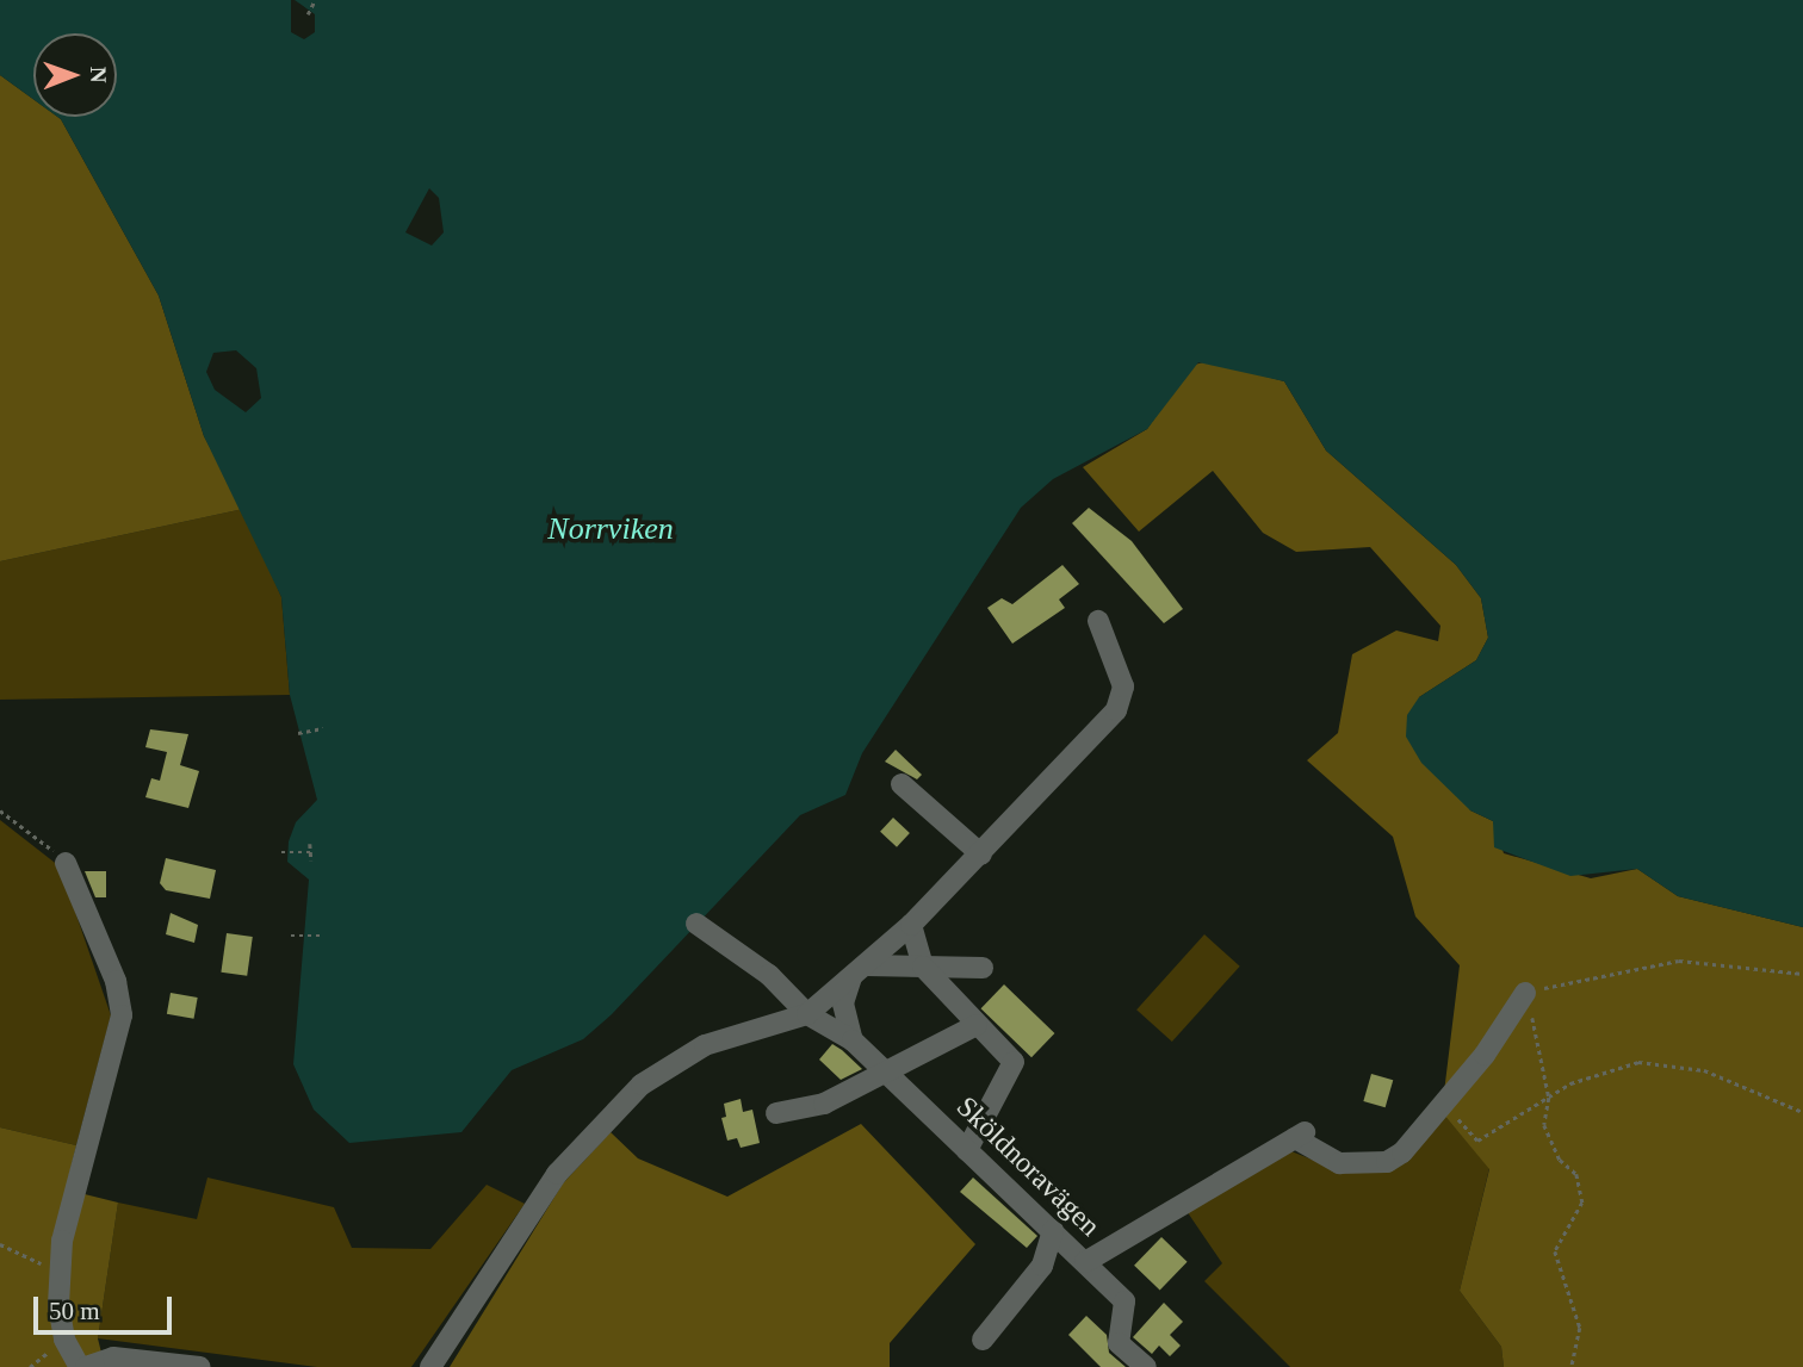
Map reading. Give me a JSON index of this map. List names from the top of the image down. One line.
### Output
{"streets":{"street":["Sköldnoravägen"]},"water":["Norrviken"],"scale_bar":"50 m","north":"right"}
